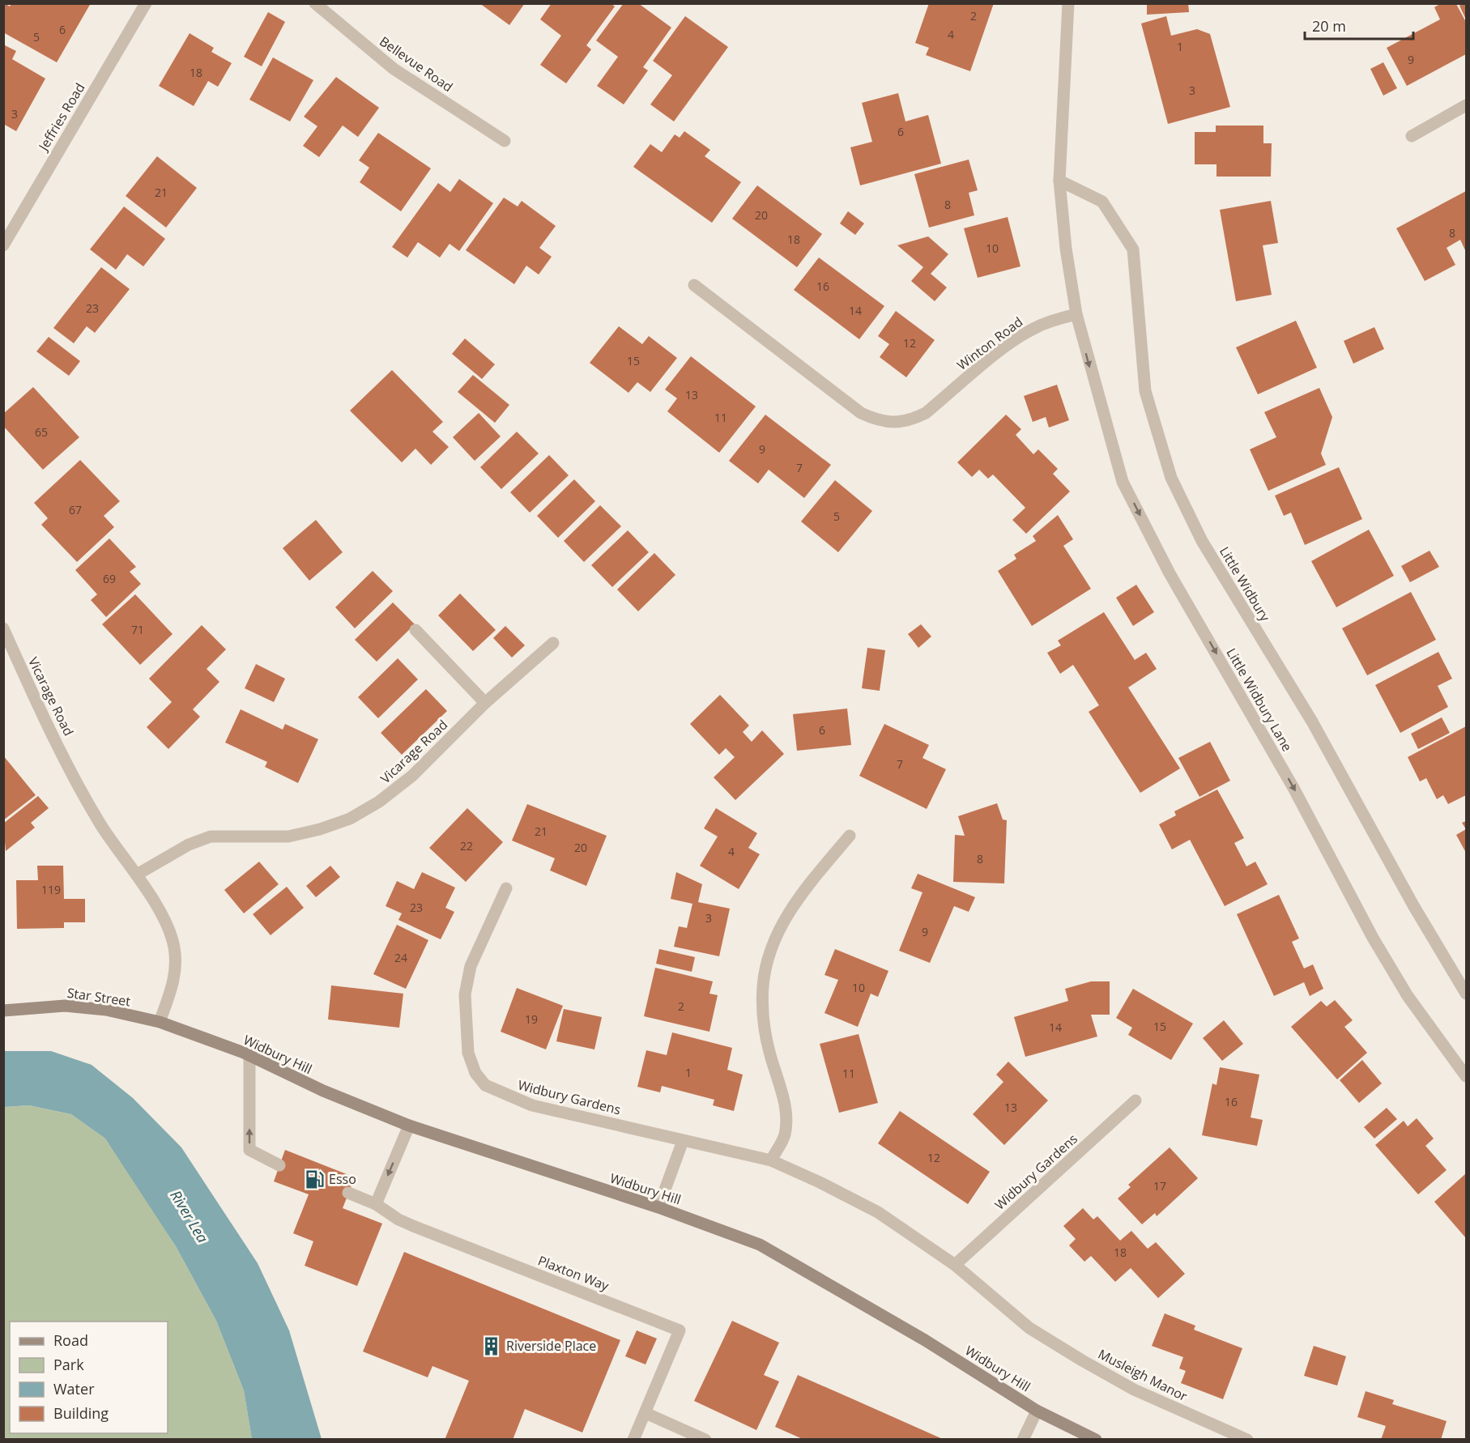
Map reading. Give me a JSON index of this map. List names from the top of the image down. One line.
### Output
{"streets":{"main road":["Star Street","Widbury Hill"],"street":["Bellevue Road","Jeffries Road","Winton Road","Little Widbury","Vicarage Road","Little Widbury Lane","Widbury Gardens","Plaxton Way","Musleigh Manor"]},"crossings":[["Winton Road","Little Widbury Lane"],["Vicarage Road","Star Street"],["Vicarage Road","Widbury Hill"],["Star Street","Widbury Hill"],["Widbury Gardens","Musleigh Manor"]],"one_way":["Little Widbury Lane"],"water":["River Lea"],"places":{"fuel station":["Esso"],"building":["Riverside Place"]},"house_numbers":["2","6","4","5","1","9","18","3","3","6","21","8","20","8","18","10","16","23","14","12","15","13","11","65","9","7","67","5","69","71","6","7","21","22","20","4","8","119","23","3","9","24","10","2","19","15","14","1","11","16","13","12","17","18"],"legend":["Road","Park","Water","Building"],"scale_bar":"20 m"}
